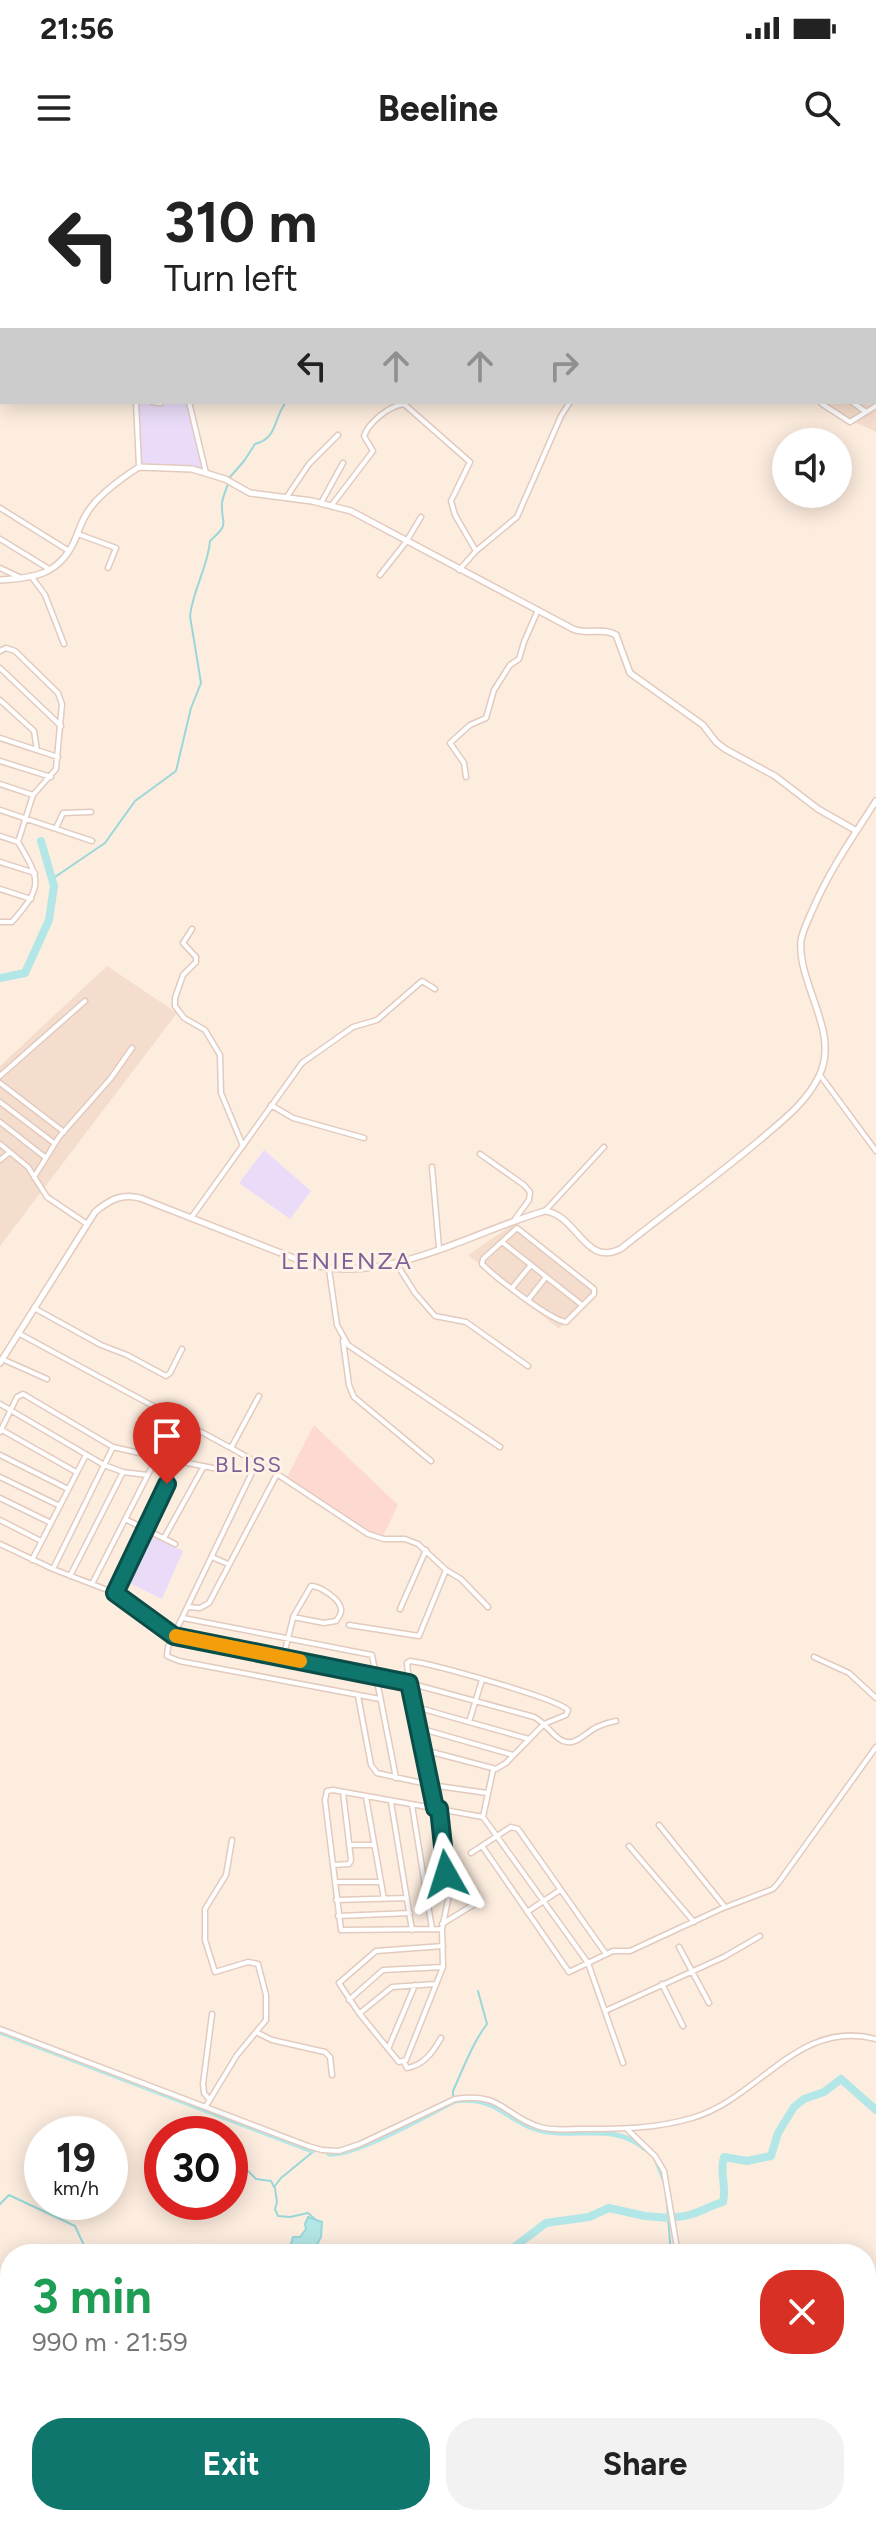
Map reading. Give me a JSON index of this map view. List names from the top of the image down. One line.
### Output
{"districts":["LENIENZA","BLISS"],"page":{"status":"21:56","header":"Beeline","turn":["310 m","Turn left"],"speed":"19 km/h","limit":"30","heading":["3 min","990 m · 21:59"],"buttons":["Exit","Share"]}}
